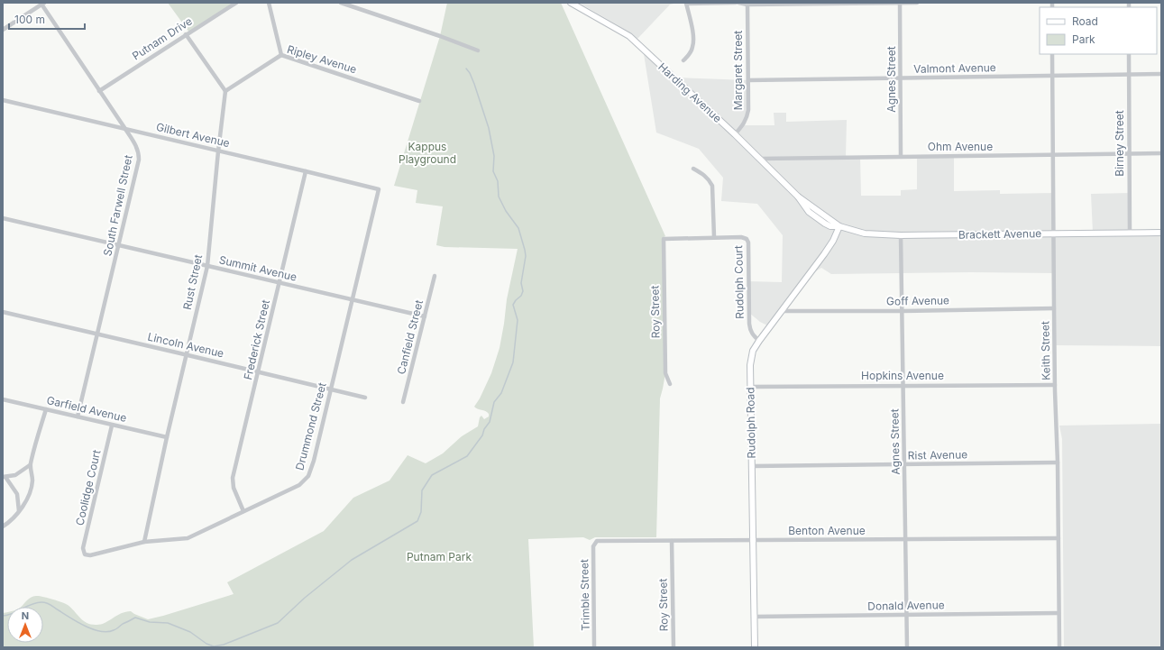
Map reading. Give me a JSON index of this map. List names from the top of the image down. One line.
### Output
{"streets":{"main road":["Harding Avenue","Brackett Avenue","Rudolph Road"],"street":["Putnam Drive","Ripley Avenue","Valmont Avenue","Margaret Street","Agnes Street","Gilbert Avenue","Birney Street","Ohm Avenue","South Farwell Street","Summit Avenue","Rust Street","Rudolph Court","Goff Avenue","Roy Street","Canfield Street","Frederick Street","Lincoln Avenue","Keith Street","Hopkins Avenue","Garfield Avenue","Drummond Street","Rist Avenue","Coolidge Court","Benton Avenue","Trimble Street","Donald Avenue"]},"crossings":[["Putnam Drive","South Farwell Street"],["Ripley Avenue","Rust Street"],["Valmont Avenue","Margaret Street"],["Valmont Avenue","Agnes Street"],["Valmont Avenue","Birney Street"],["Valmont Avenue","Keith Street"],["Margaret Street","Harding Avenue"],["Agnes Street","Ohm Avenue"],["Agnes Street","Brackett Avenue"],["Agnes Street","Goff Avenue"],["Agnes Street","Hopkins Avenue"],["Agnes Street","Rist Avenue"],["Agnes Street","Benton Avenue"],["Agnes Street","Donald Avenue"],["Harding Avenue","Ohm Avenue"],["Harding Avenue","Brackett Avenue"],["Harding Avenue","Rudolph Road"],["Gilbert Avenue","South Farwell Street"],["Gilbert Avenue","Rust Street"],["Gilbert Avenue","Frederick Street"],["Gilbert Avenue","Drummond Street"],["Birney Street","Ohm Avenue"],["Birney Street","Brackett Avenue"],["Ohm Avenue","Keith Street"],["South Farwell Street","Summit Avenue"],["South Farwell Street","Lincoln Avenue"],["South Farwell Street","Garfield Avenue"],["Brackett Avenue","Keith Street"],["Brackett Avenue","Rudolph Road"],["Summit Avenue","Rust Street"],["Summit Avenue","Canfield Street"],["Summit Avenue","Frederick Street"],["Summit Avenue","Drummond Street"],["Rust Street","Lincoln Avenue"],["Rust Street","Garfield Avenue"],["Rust Street","Drummond Street"],["Rudolph Court","Roy Street"],["Rudolph Court","Rudolph Road"],["Goff Avenue","Keith Street"],["Goff Avenue","Rudolph Road"],["Roy Street","Benton Avenue"],["Frederick Street","Lincoln Avenue"],["Frederick Street","Drummond Street"],["Lincoln Avenue","Drummond Street"],["Keith Street","Hopkins Avenue"],["Keith Street","Rist Avenue"],["Keith Street","Benton Avenue"],["Keith Street","Donald Avenue"],["Hopkins Avenue","Rudolph Road"],["Garfield Avenue","Coolidge Court"],["Rudolph Road","Rist Avenue"],["Rudolph Road","Benton Avenue"],["Rudolph Road","Donald Avenue"],["Drummond Street","Coolidge Court"],["Benton Avenue","Trimble Street"]],"parks":["Kappus Playground","Putnam Park"],"legend":["Road","Park"],"scale_bar":"100 m","north":"top"}
